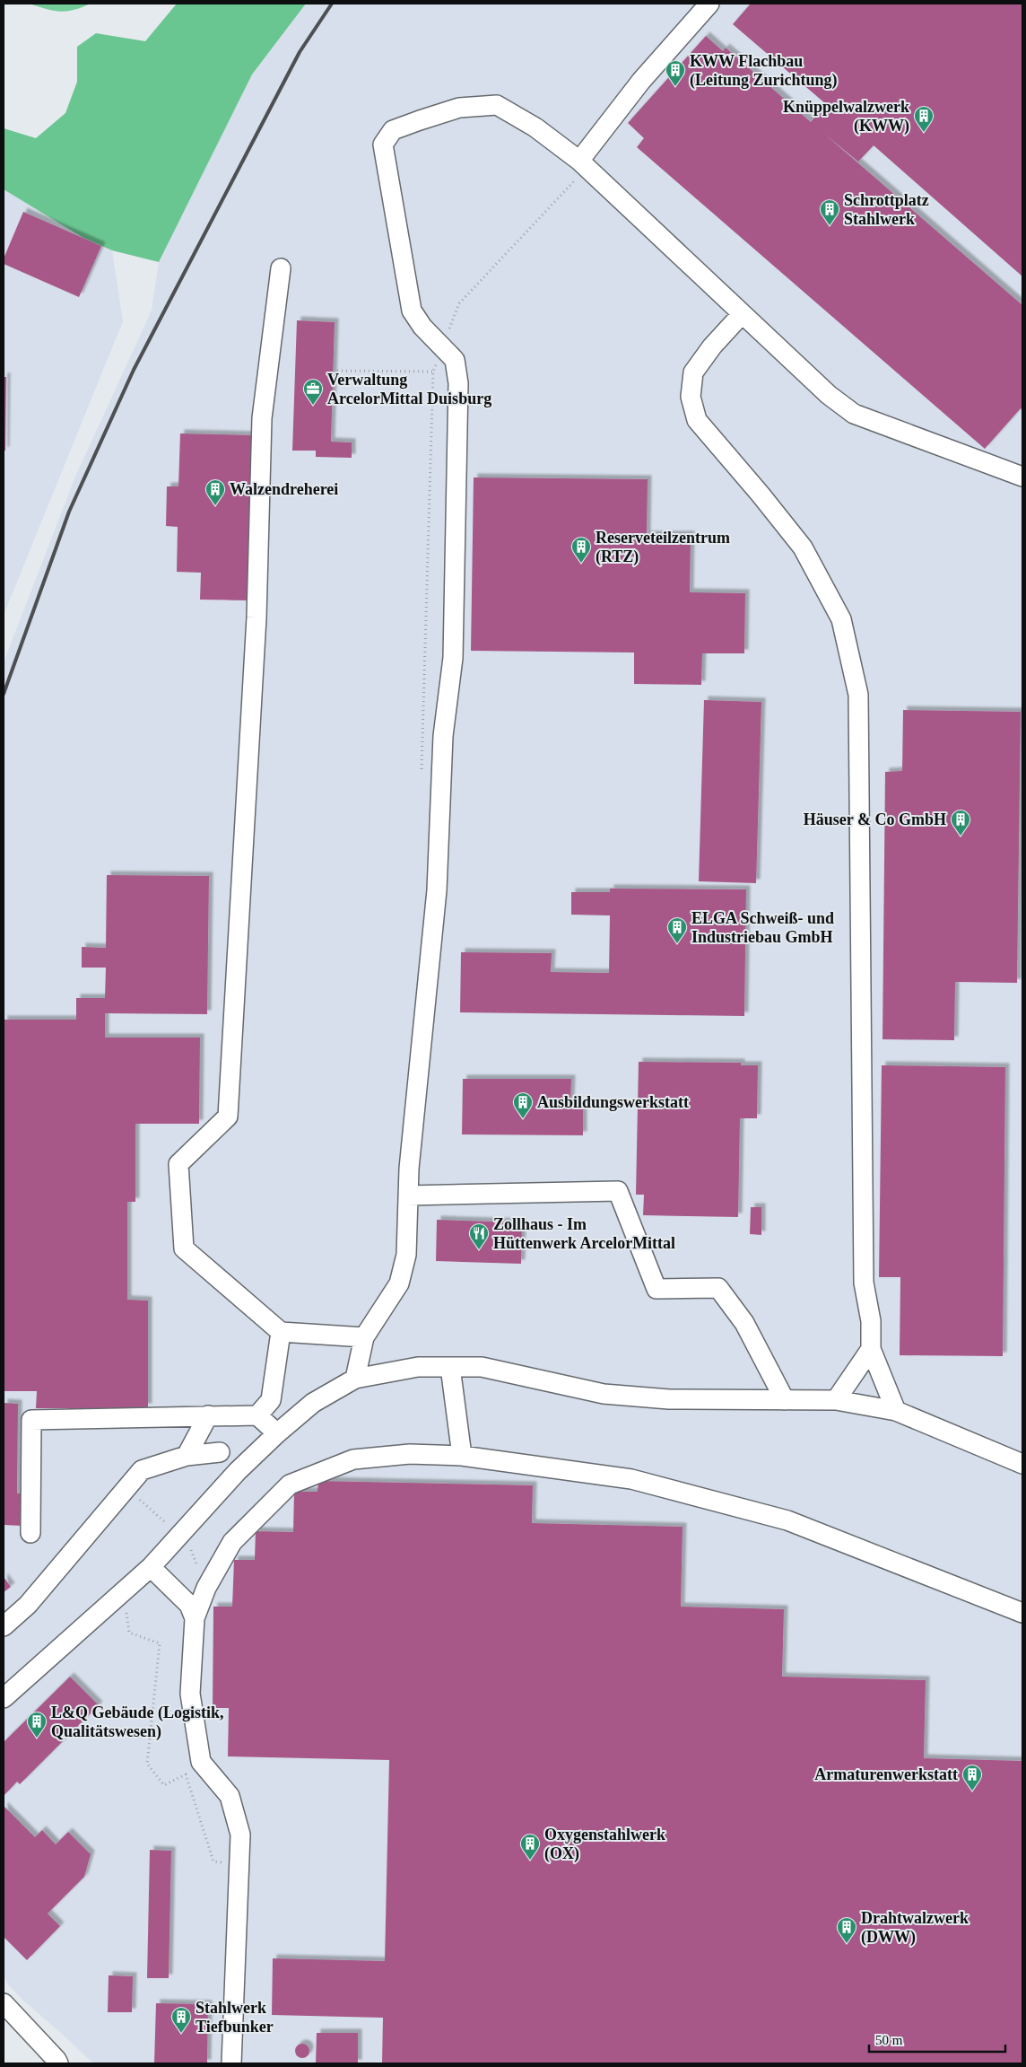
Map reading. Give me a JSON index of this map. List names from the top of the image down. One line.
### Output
{"places":{"building":["KWW Flachbau (Leitung Zurichtung)","Knüppelwalzwerk (KWW)","Schrottplatz Stahlwerk","Walzendreherei","Reserveteilzentrum (RTZ)","Häuser & Co GmbH","ELGA Schweiß- und Industriebau GmbH","Ausbildungswerkstatt","L&Q Gebäude (Logistik, Qualitätswesen)","Armaturenwerkstatt","Oxygenstahlwerk (OX)","Drahtwalzwerk (DWW)","Stahlwerk Tiefbunker"],"office":["Verwaltung ArcelorMittal Duisburg"],"restaurant":["Zollhaus - Im Hüttenwerk ArcelorMittal"]},"scale_bar":"50 m"}
